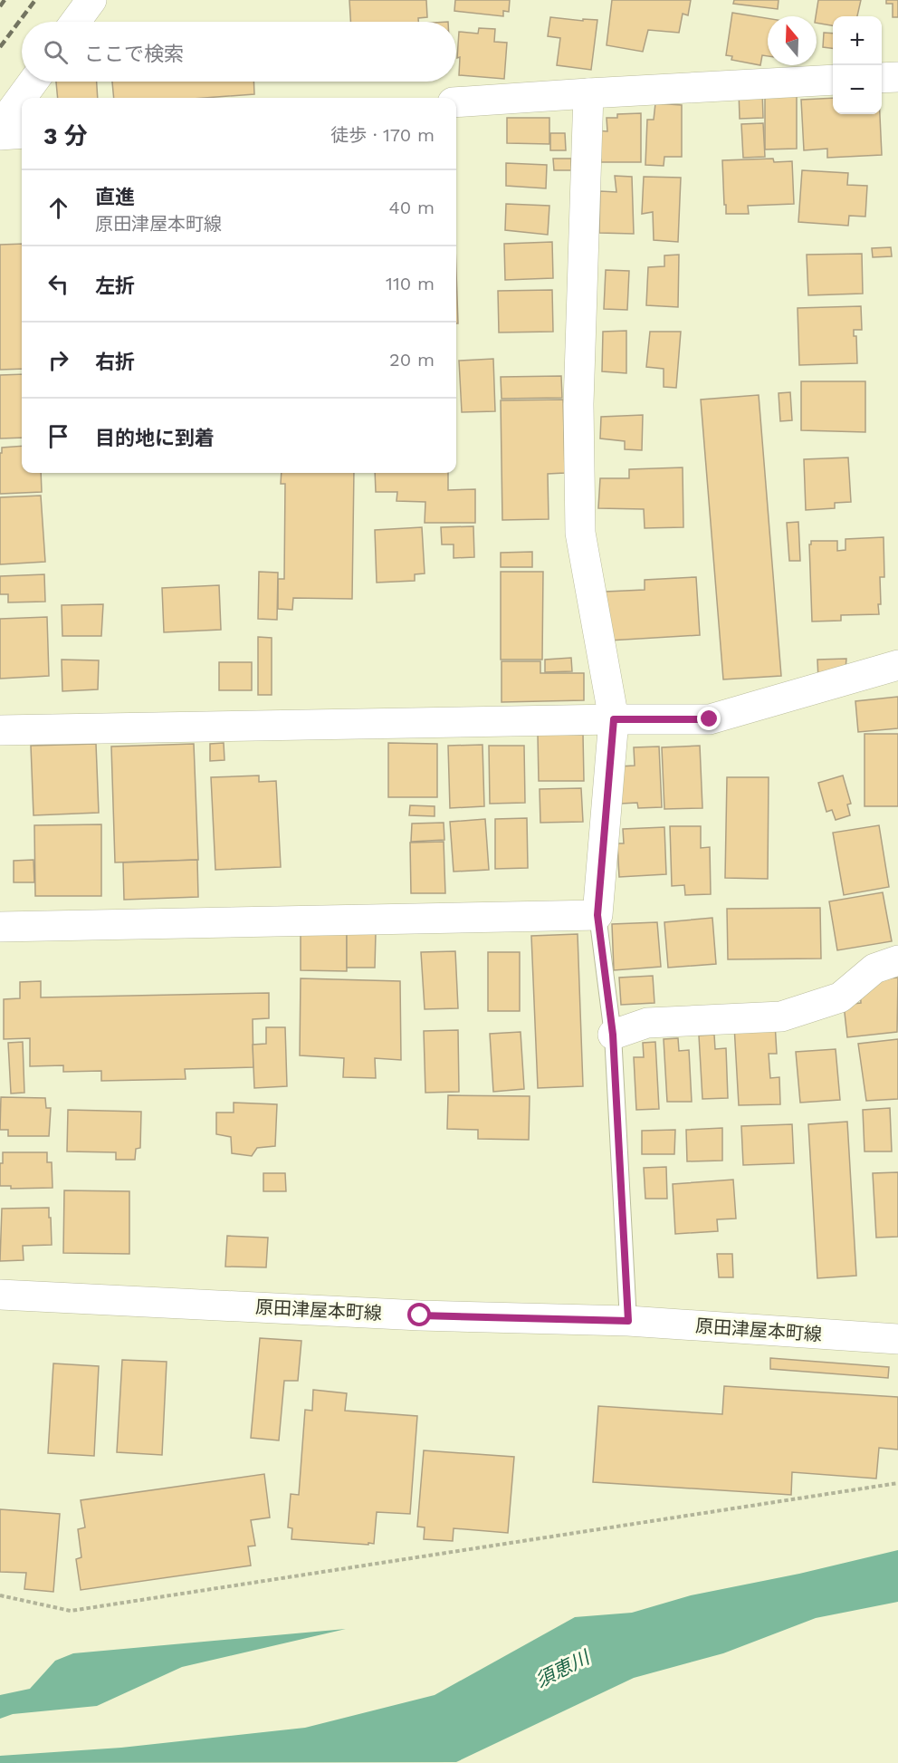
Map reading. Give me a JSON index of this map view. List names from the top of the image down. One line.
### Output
{"streets":{"street":["原田津屋本町線"]},"water":["須恵川"],"north":"top","page":{"map_buttons":["+","−"],"search":"ここで検索","heading":["3 分","徒歩 · 170 m"],"list":[["直進","原田津屋本町線","40 m"],["左折","110 m"],["右折","20 m"],"目的地に到着"]}}
